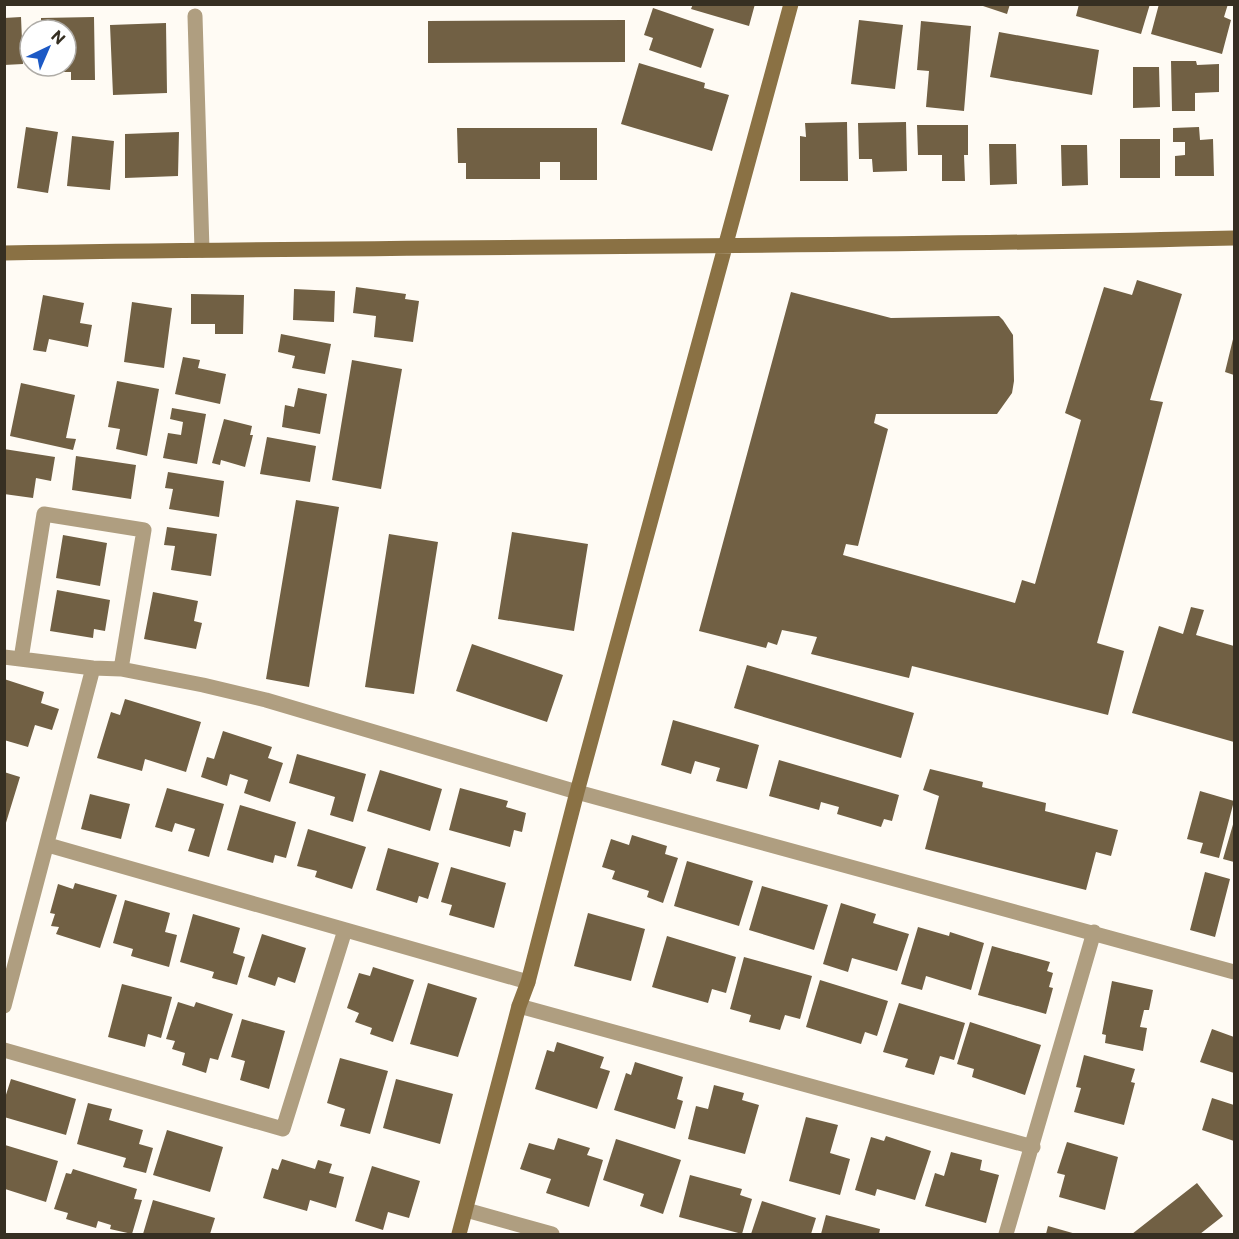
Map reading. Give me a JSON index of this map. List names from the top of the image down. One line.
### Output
{"north":"top right"}
